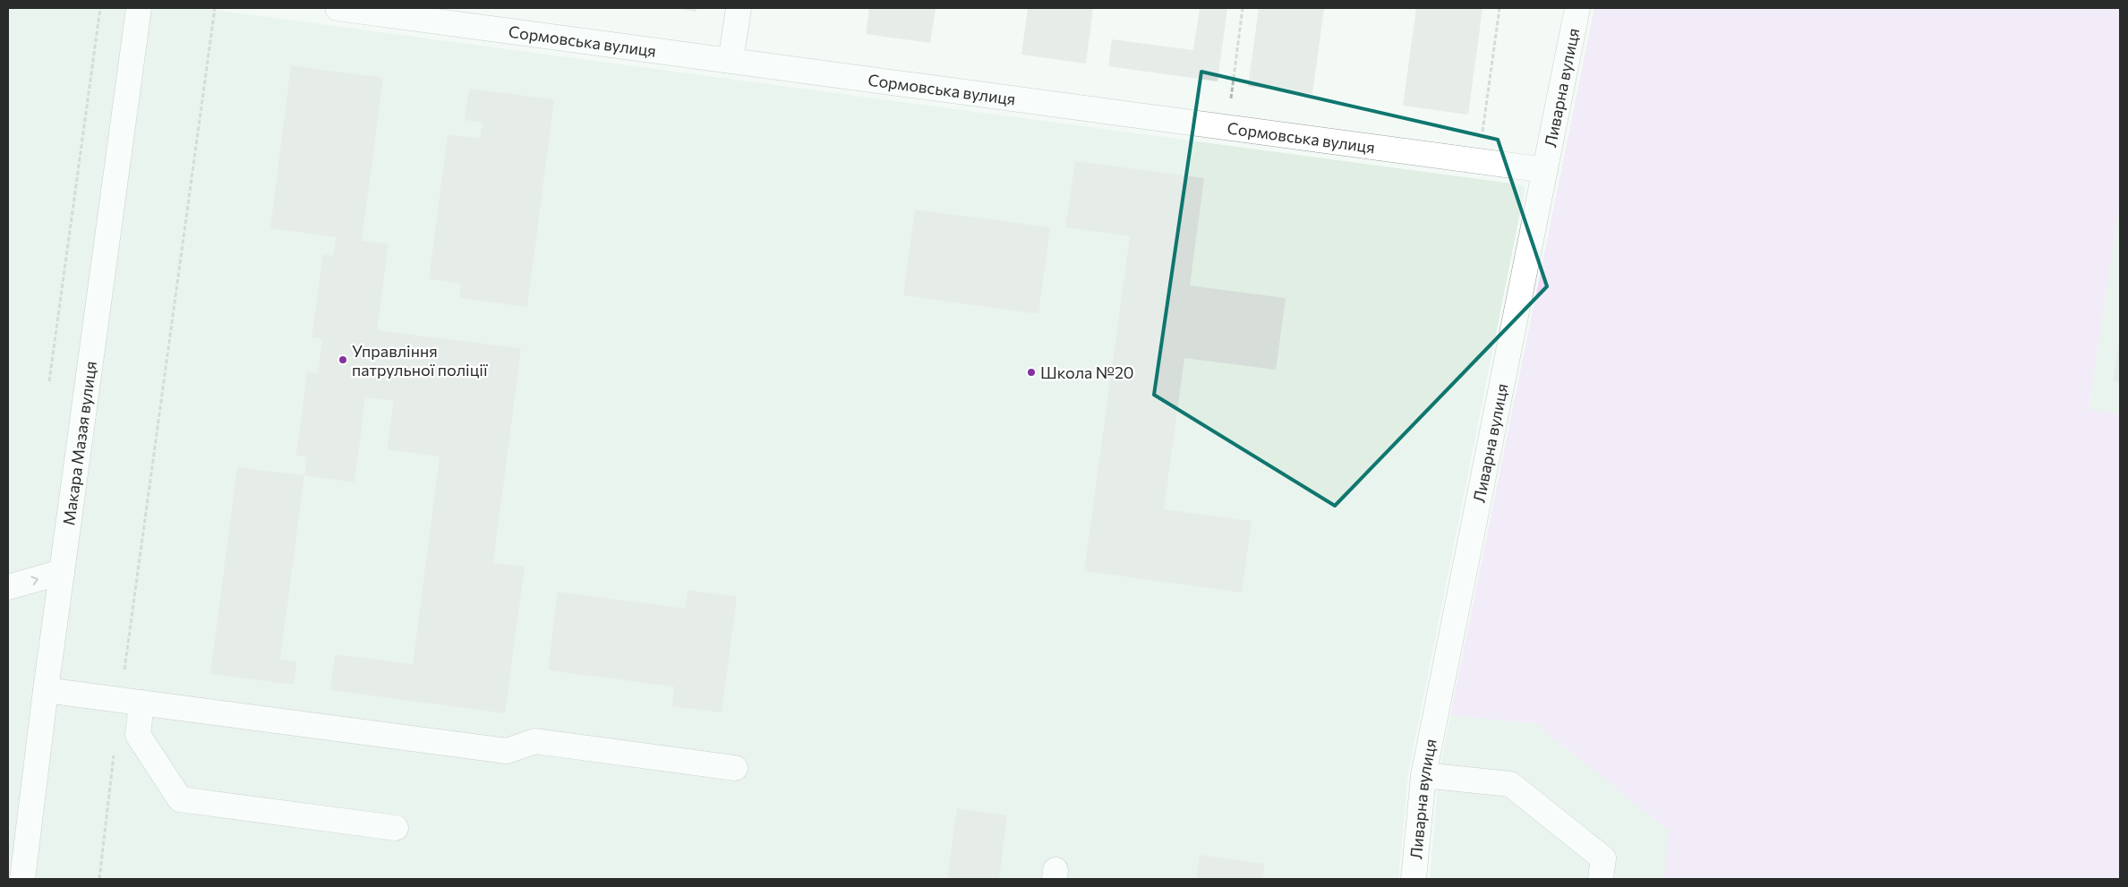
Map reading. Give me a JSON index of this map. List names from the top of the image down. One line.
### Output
{"streets":{"street":["Сормовська вулиця","Ливарна вулиця","Макара Мазая вулиця"]},"crossings":[["Сормовська вулиця","Ливарна вулиця"]],"places":["Управління патрульної поліції","Школа №20"]}
